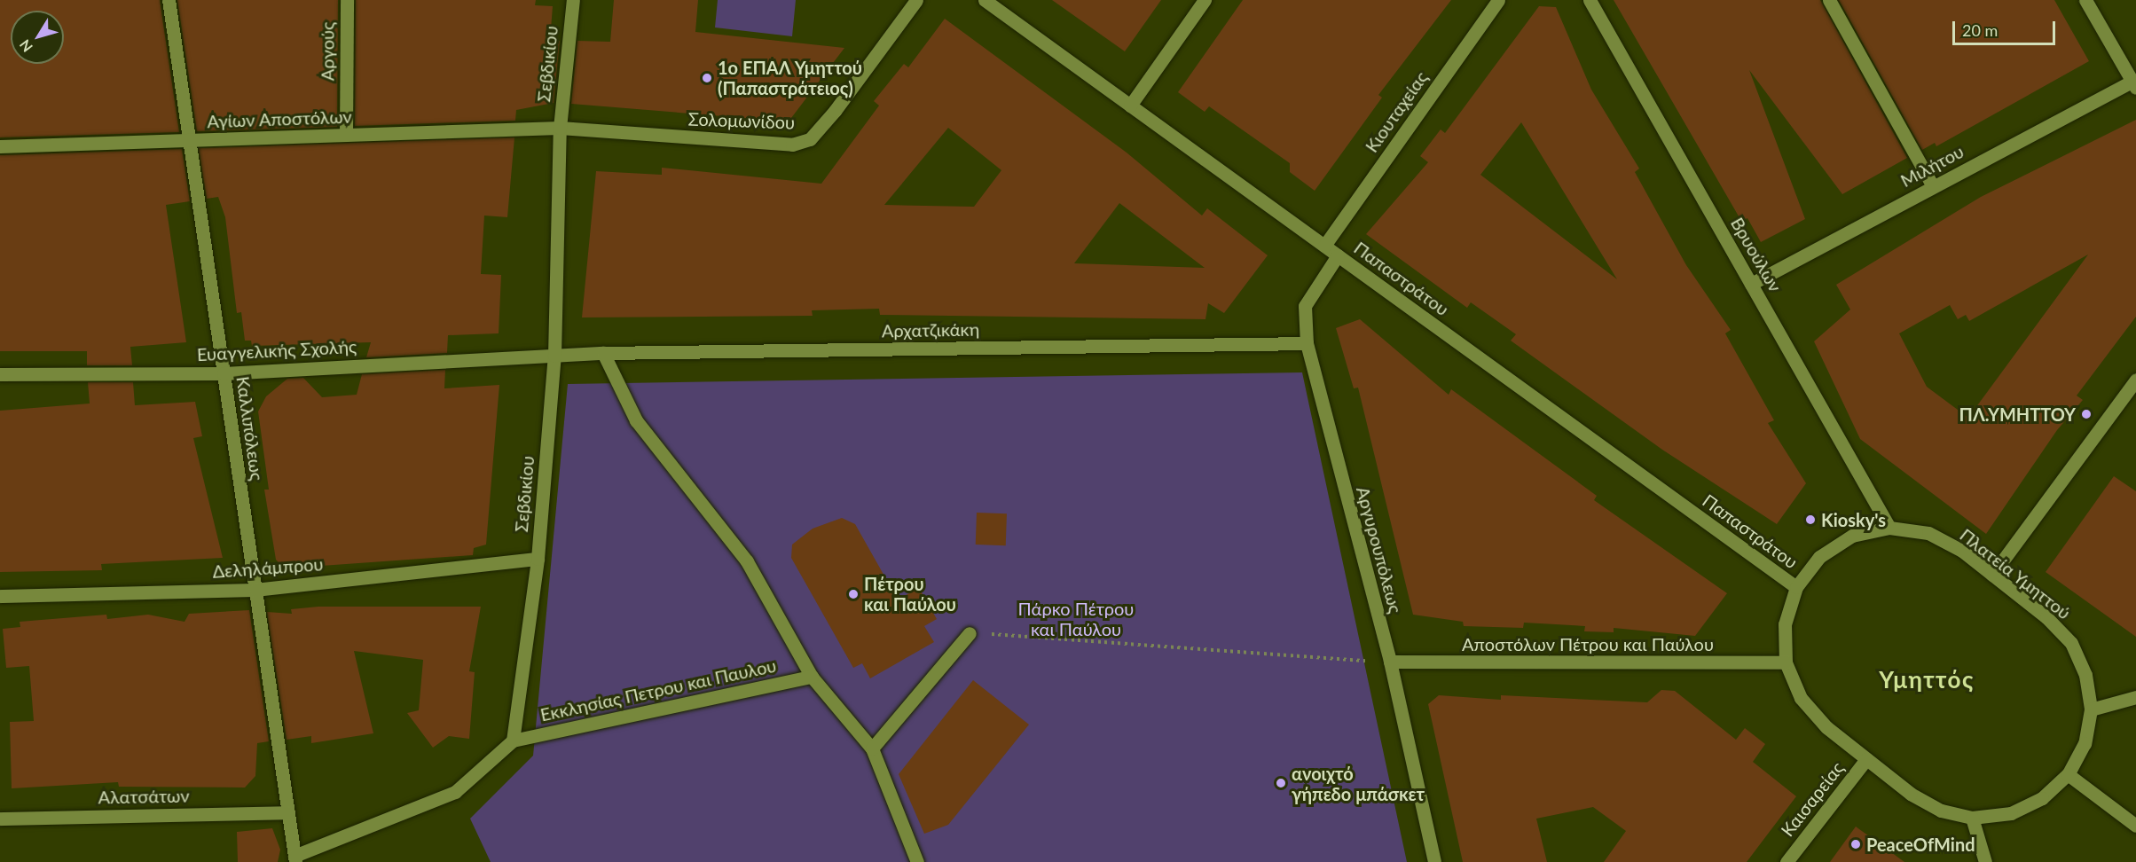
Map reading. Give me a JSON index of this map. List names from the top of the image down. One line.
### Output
{"streets":{"street":["Αργούς","Σεβδικίου","Κιουταχείας","Αγίων Αποστόλων","Σολομωνίδου","Μιλήτου","Βρυούλων","Παπαστράτου","Αρχατζικάκη","Ευαγγελικής Σχολής","Καλλιπόλεως","Αργυρουπόλεως","Δεληλάμπρου","Πλατεία Υμηττού","Αποστόλων Πέτρου και Παύλου","Εκκλησίας Πετρου και Παυλου","Αλατσάτων","Καισαρείας"]},"crossings":[["Αργούς","Αγίων Αποστόλων"],["Σεβδικίου","Αγίων Αποστόλων"],["Σεβδικίου","Σολομωνίδου"],["Σεβδικίου","Αρχατζικάκη"],["Σεβδικίου","Ευαγγελικής Σχολής"],["Σεβδικίου","Δεληλάμπρου"],["Σεβδικίου","Εκκλησίας Πετρου και Παυλου"],["Κιουταχείας","Παπαστράτου"],["Αγίων Αποστόλων","Σολομωνίδου"],["Αγίων Αποστόλων","Καλλιπόλεως"],["Μιλήτου","Βρυούλων"],["Βρυούλων","Πλατεία Υμηττού"],["Παπαστράτου","Αργυρουπόλεως"],["Παπαστράτου","Πλατεία Υμηττού"],["Αρχατζικάκη","Ευαγγελικής Σχολής"],["Αρχατζικάκη","Αργυρουπόλεως"],["Αρχατζικάκη","Εκκλησίας Πετρου και Παυλου"],["Ευαγγελικής Σχολής","Καλλιπόλεως"],["Καλλιπόλεως","Δεληλάμπρου"],["Καλλιπόλεως","Αλατσάτων"],["Αργυρουπόλεως","Αποστόλων Πέτρου και Παύλου"],["Πλατεία Υμηττού","Αποστόλων Πέτρου και Παύλου"],["Πλατεία Υμηττού","Καισαρείας"]],"districts":["Υμηττός"],"parks":["Πάρκο Πέτρου και Παύλου"],"places":["1ο ΕΠΑΛ Υμηττού (Παπαστράτειος)","ΠΛ.ΥΜΗΤΤΟΥ","Kiosky's","Πέτρου και Παύλου","ανοιχτό γήπεδο μπάσκετ","PeaceOfMind"],"scale_bar":"20 m","north":"bottom left"}
